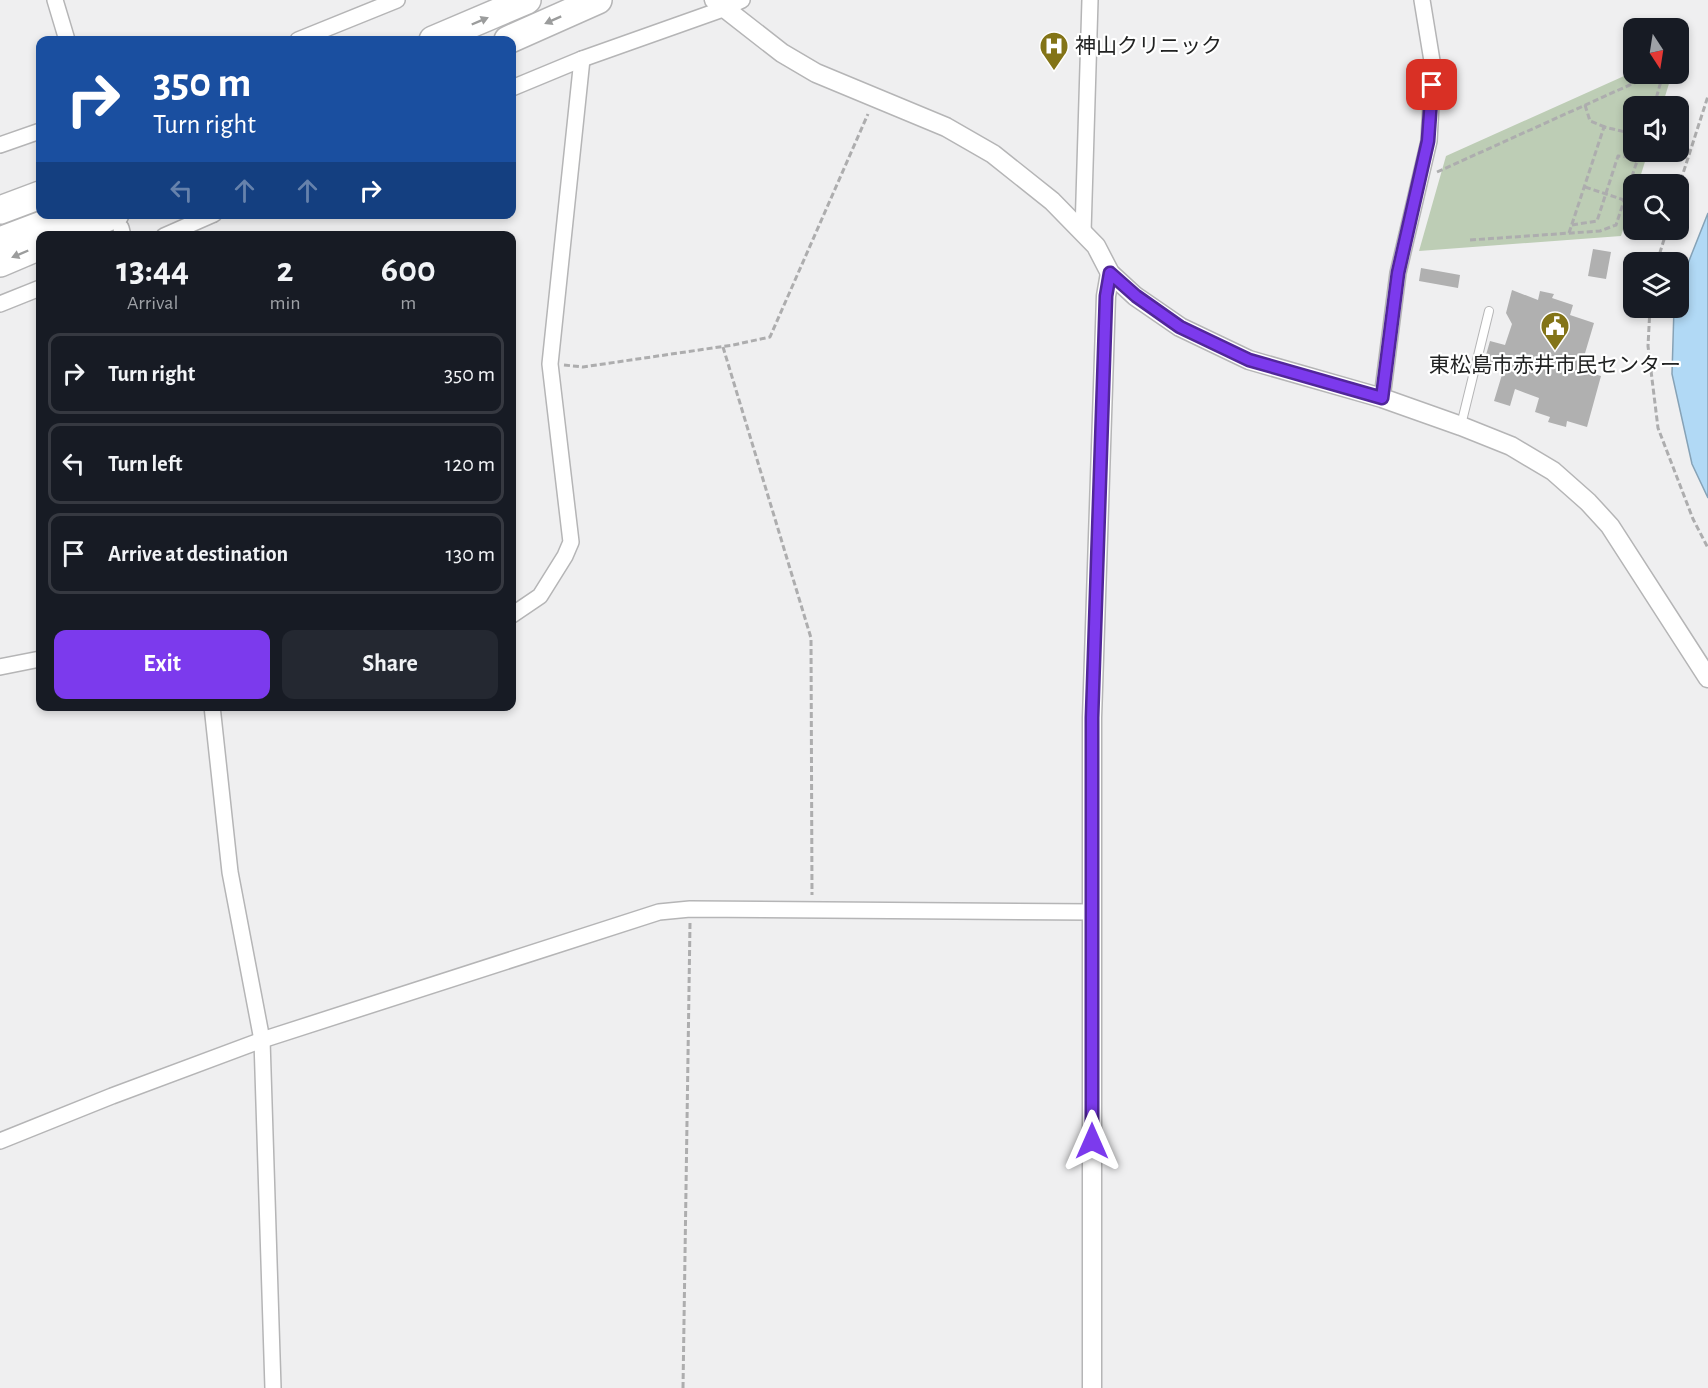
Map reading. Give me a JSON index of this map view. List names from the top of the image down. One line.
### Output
{"places":{"hospital":["神山クリニック"],"public building":["東松島市赤井市民センター"]},"north":"bottom","page":{"turn":["350 m","Turn right"],"eta":["13:44","Arrival","2","min","600","m"],"list":[{"name":"Turn right","value":"350 m"},{"name":"Turn left","value":"120 m"},{"name":"Arrive at destination","value":"130 m"}],"buttons":["Exit","Share"]}}
